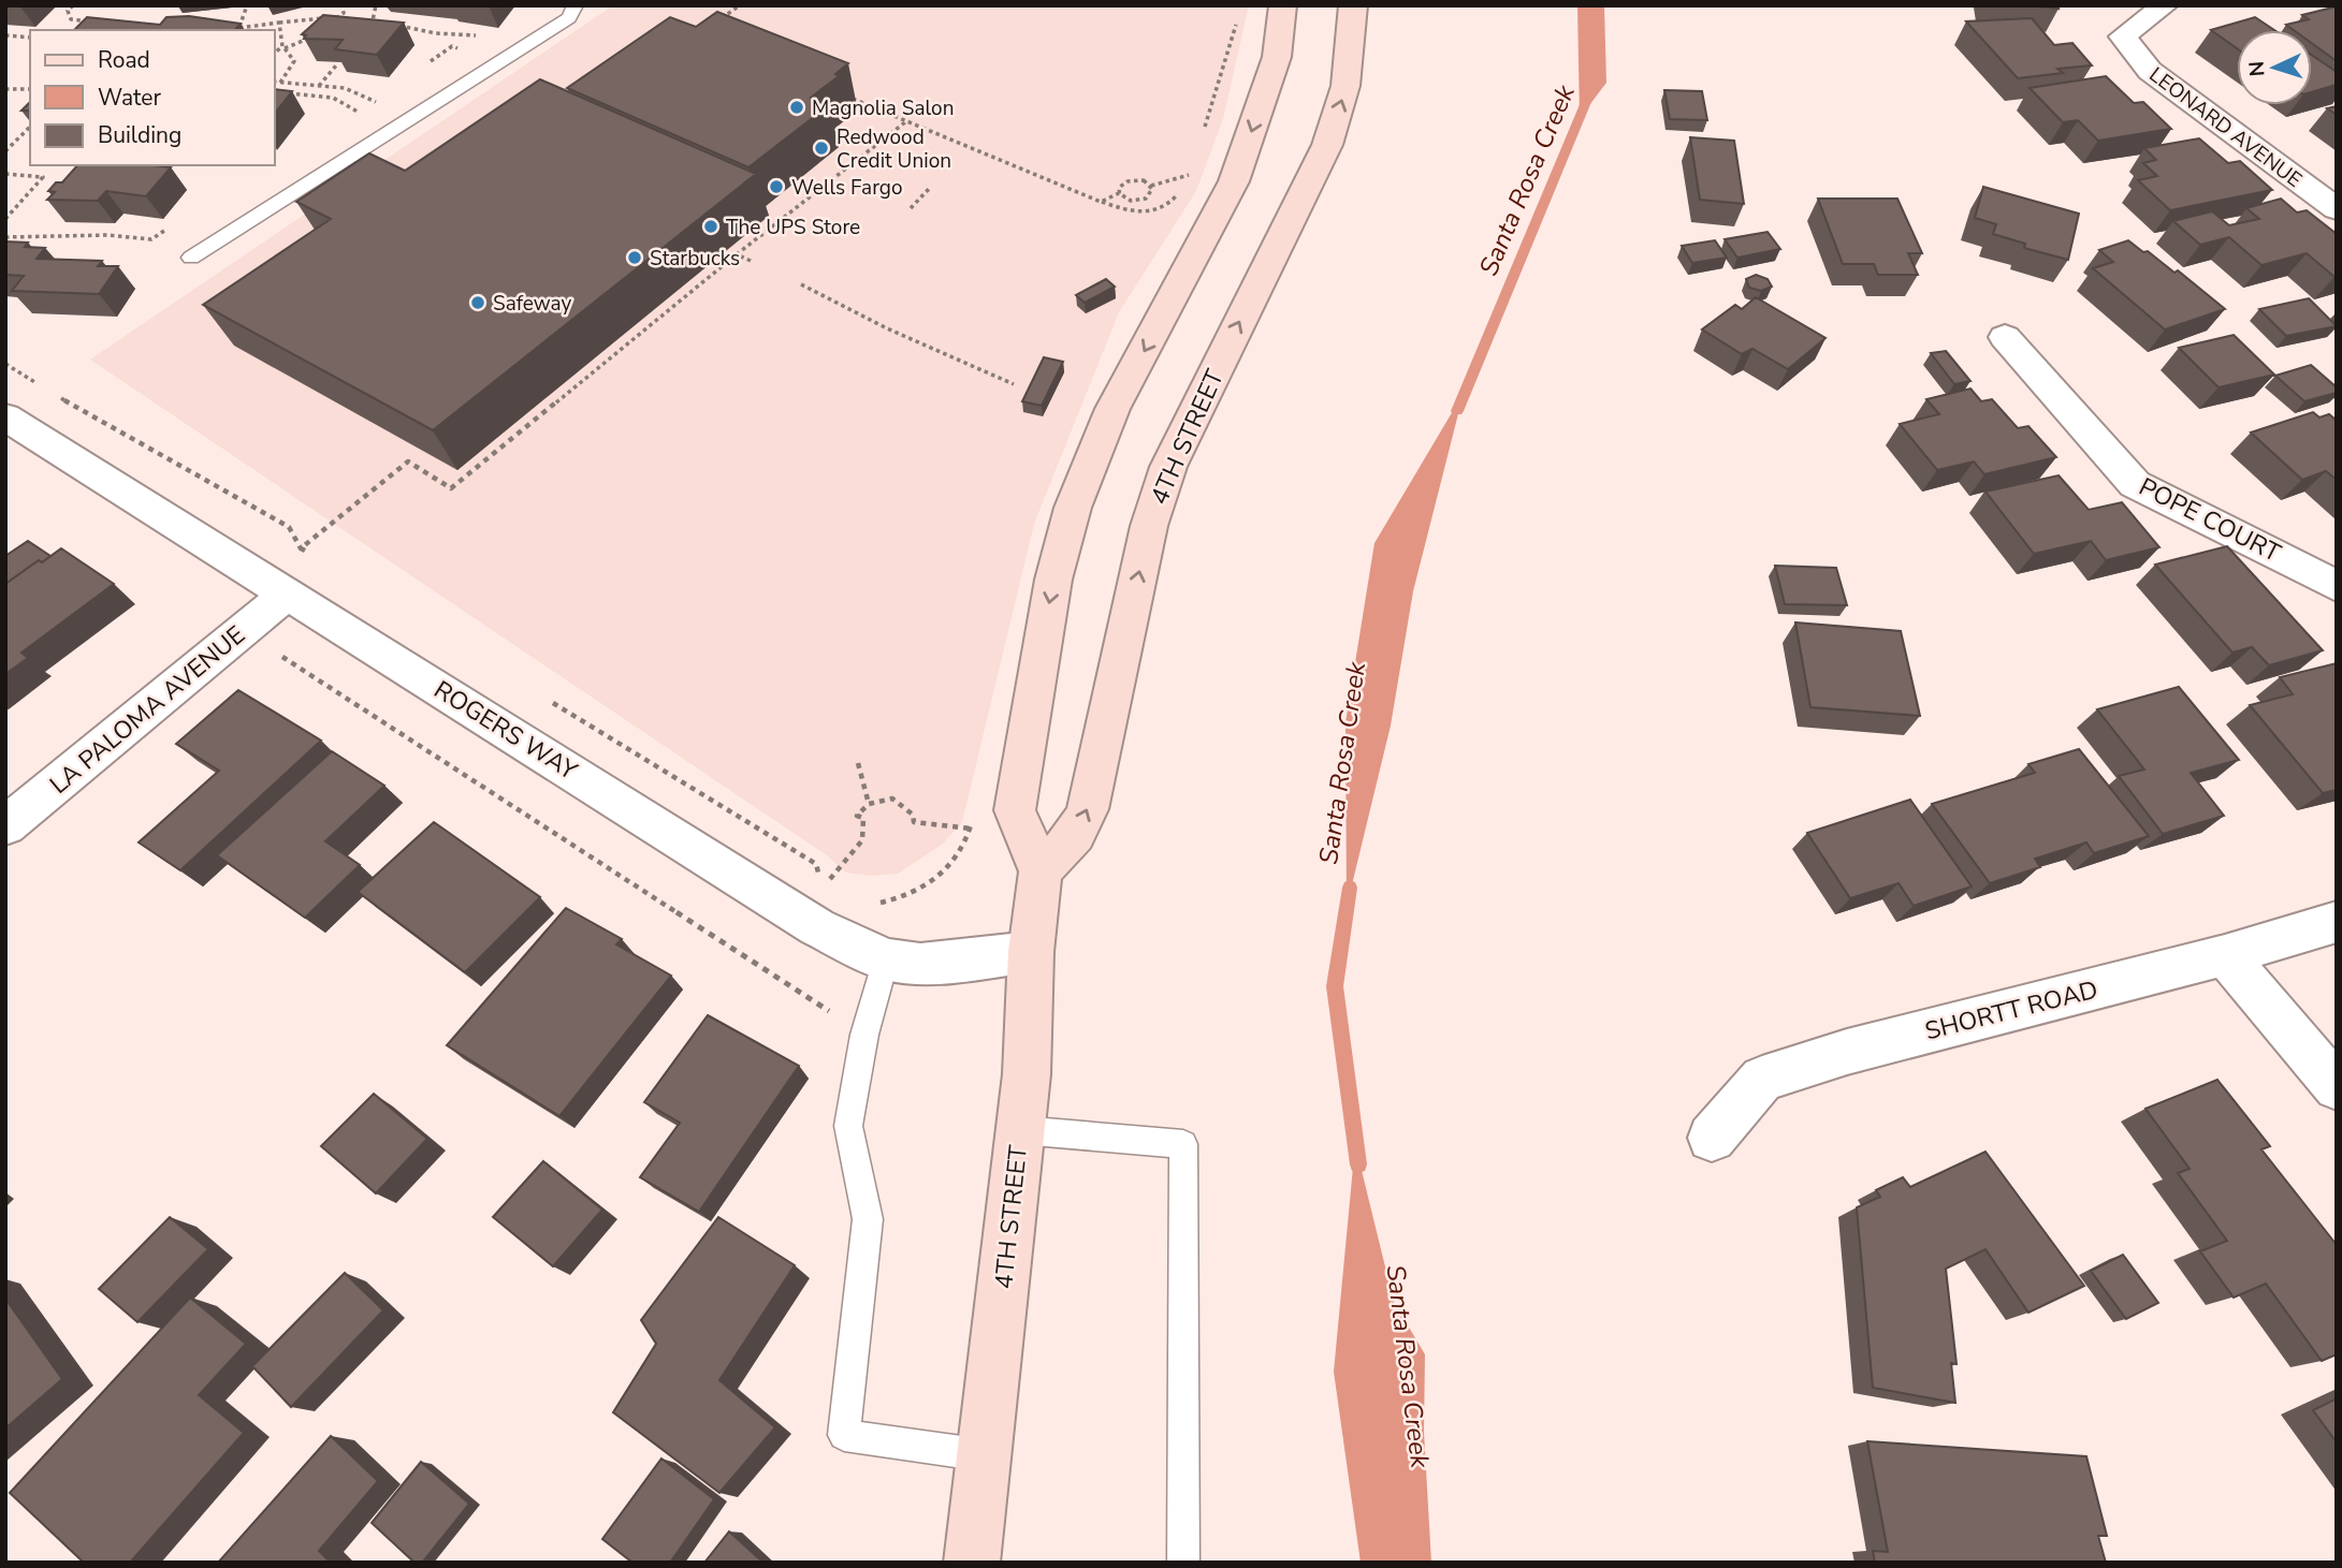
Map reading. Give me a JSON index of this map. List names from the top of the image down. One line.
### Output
{"streets":{"main road":["4TH STREET"],"street":["LEONARD AVENUE","POPE COURT","LA PALOMA AVENUE","ROGERS WAY","SHORTT ROAD"]},"crossings":[["4TH STREET","ROGERS WAY"],["LA PALOMA AVENUE","ROGERS WAY"]],"water":["Santa Rosa Creek"],"places":["Magnolia Salon","Redwood Credit Union","Wells Fargo","The UPS Store","Starbucks","Safeway"],"legend":["Road","Water","Building"],"north":"left"}
